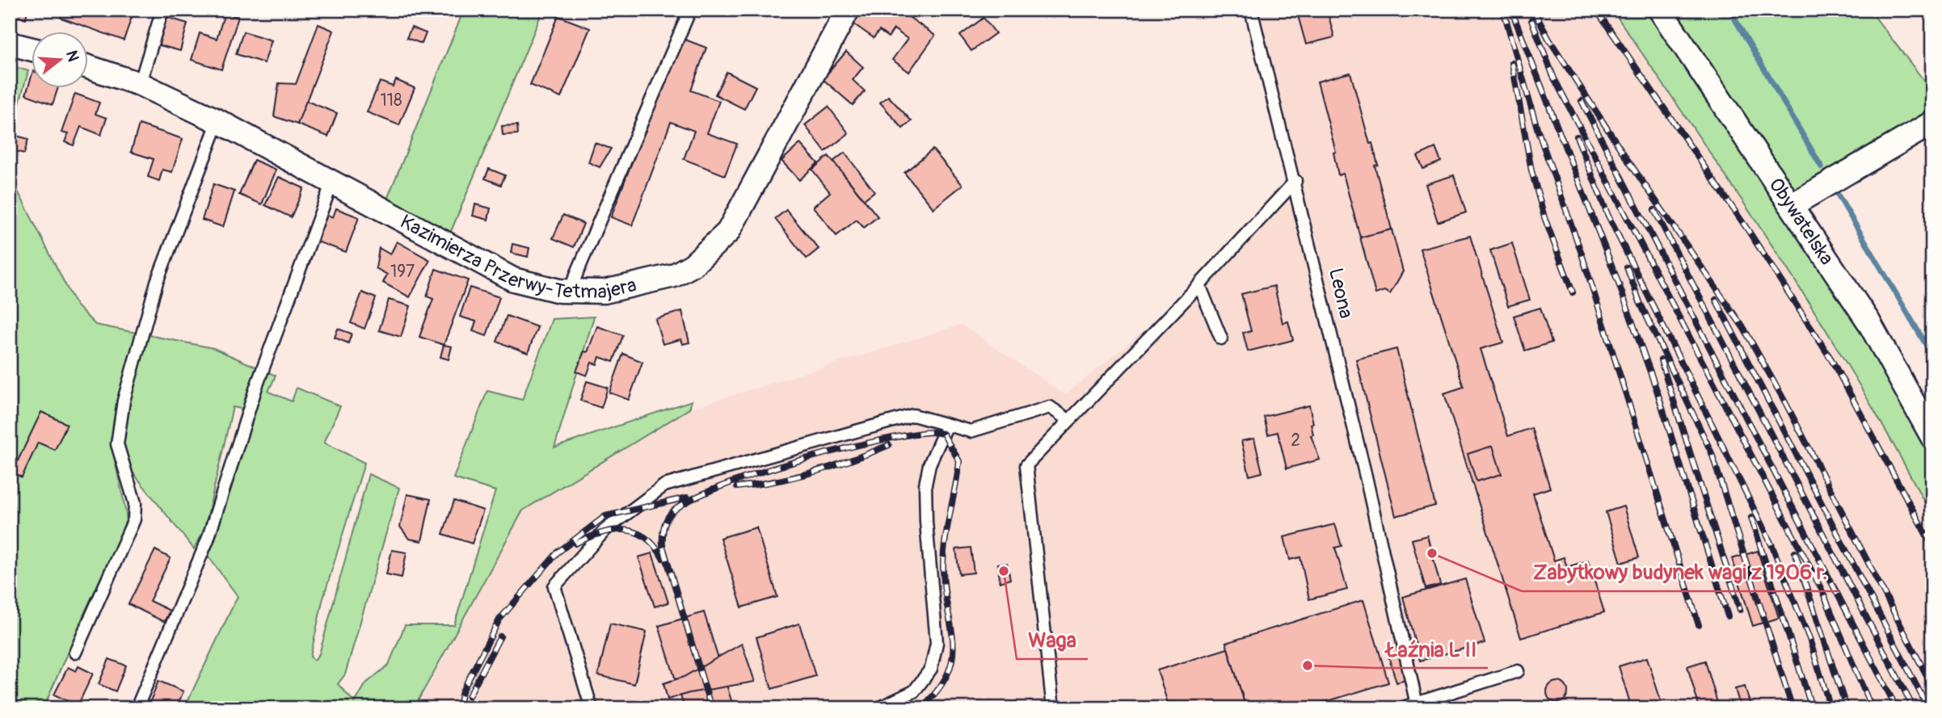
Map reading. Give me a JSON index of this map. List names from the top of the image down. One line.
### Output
{"streets":{"street":["Obywatelska","Kazimierza Przerwy-Tetmajera"],"lane":["Leona"]},"places":["Zabytkowy budynek wagi z 1906 r.","Waga","Łaźnia L II"],"house_numbers":["118","197","2"],"north":"right"}
